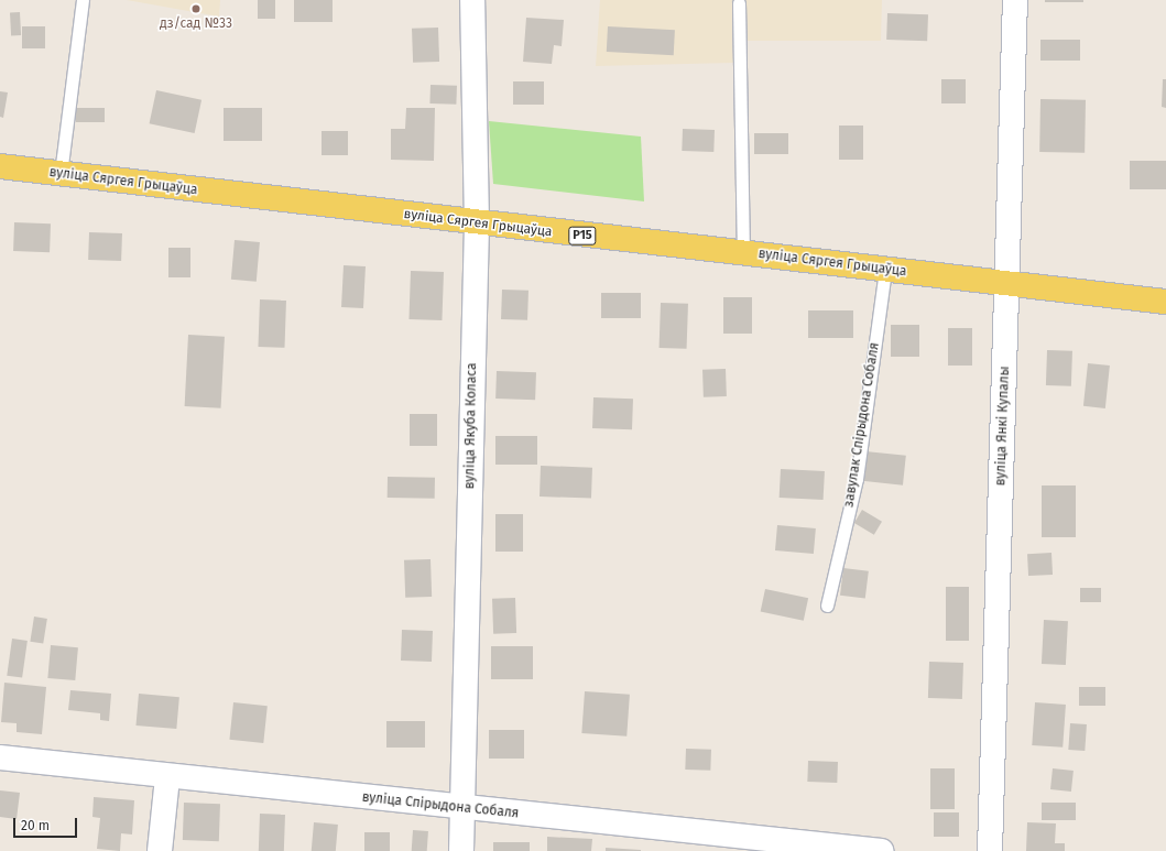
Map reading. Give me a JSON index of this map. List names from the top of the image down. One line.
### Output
{"streets":{"main road":["вуліца Сяргея Грыцаўца","Р15"],"street":["вуліца Якуба Коласа","вуліца Янкі Купалы","вуліца Спірыдона Собаля"],"lane":["завулак Спірыдона Собаля"]},"crossings":[["вуліца Сяргея Грыцаўца","завулак Спірыдона Собаля"],["вуліца Сяргея Грыцаўца","вуліца Якуба Коласа"],["вуліца Сяргея Грыцаўца","вуліца Янкі Купалы"],["вуліца Якуба Коласа","вуліца Спірыдона Собаля"]],"places":["дз/сад №33"],"scale_bar":"20 m"}
